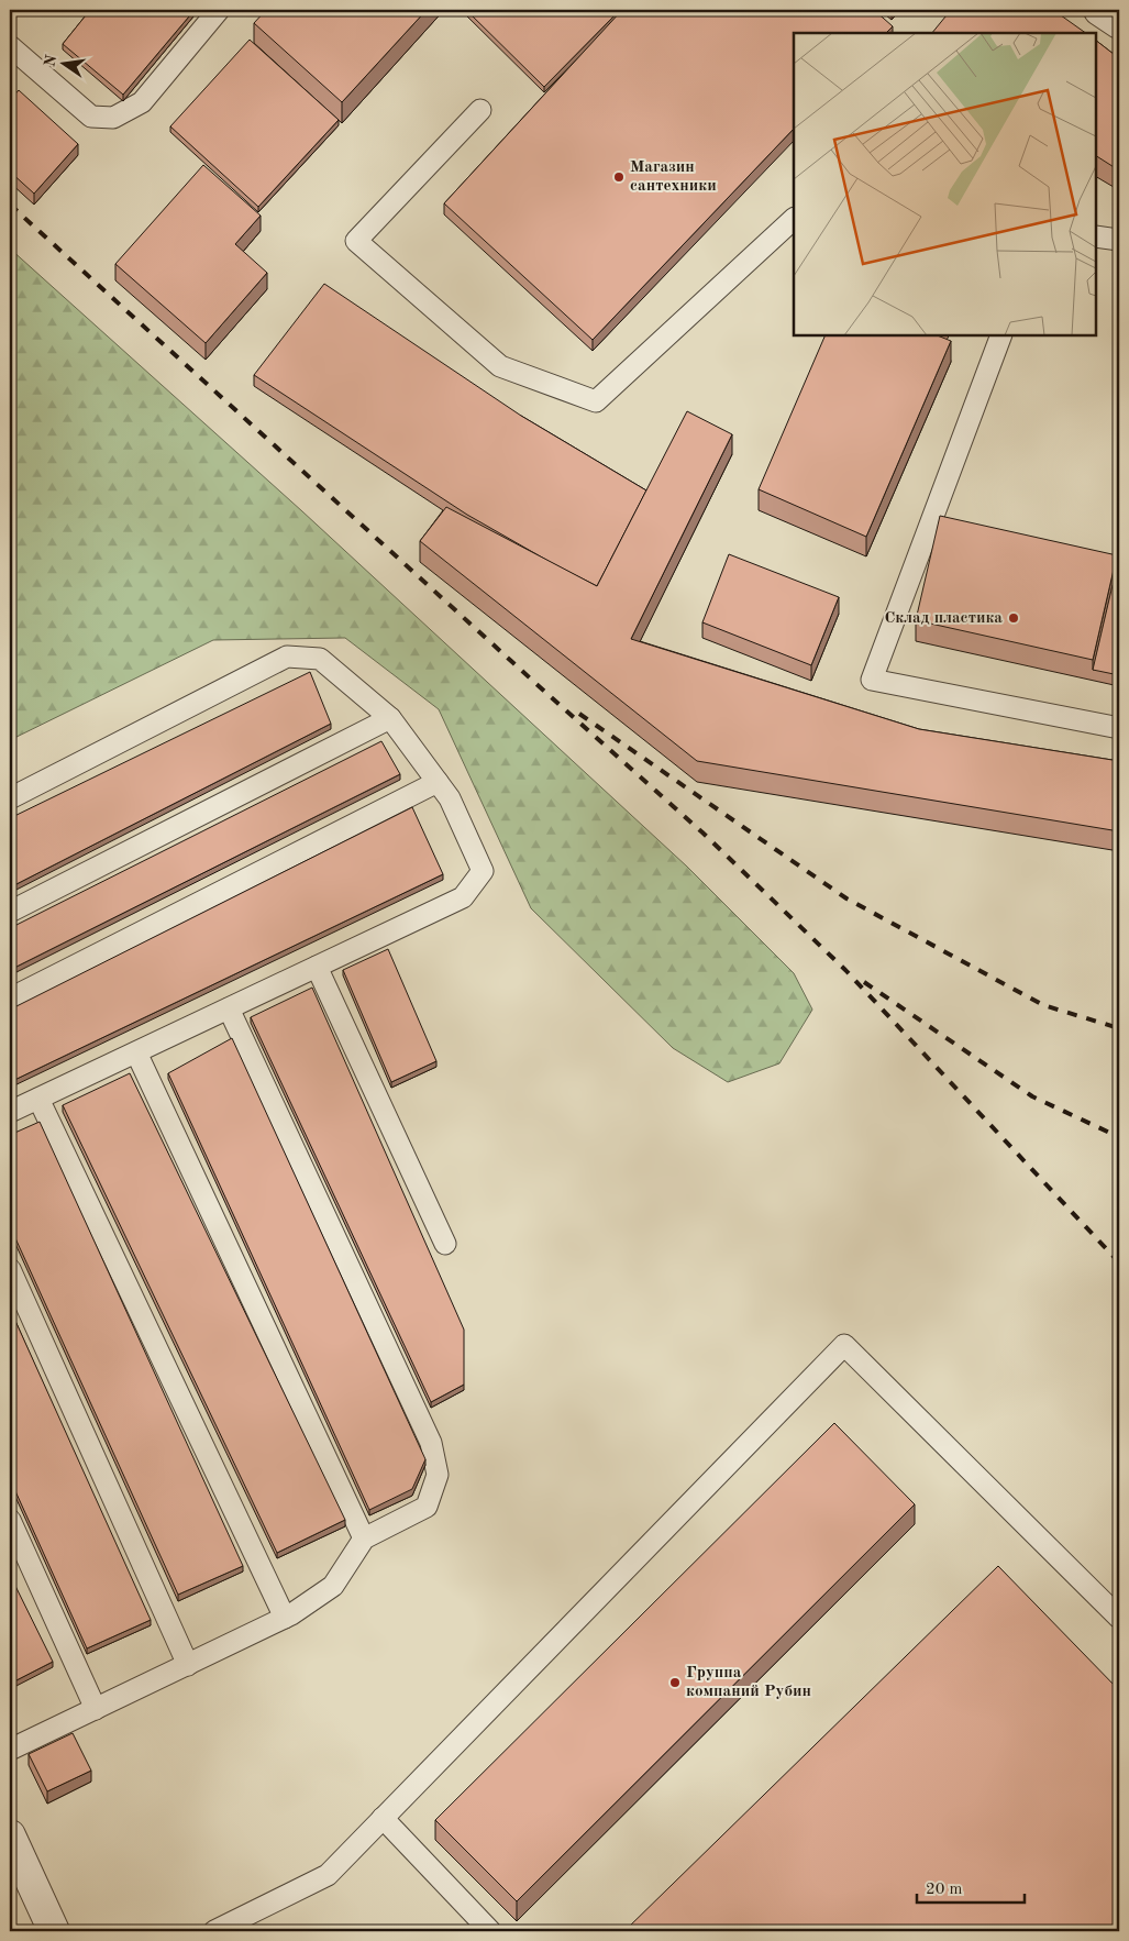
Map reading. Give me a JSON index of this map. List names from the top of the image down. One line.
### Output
{"places":["Магазин сантехники","Склад пластика","Группа компаний Рубин"],"scale_bar":"20 m","north":"left"}
